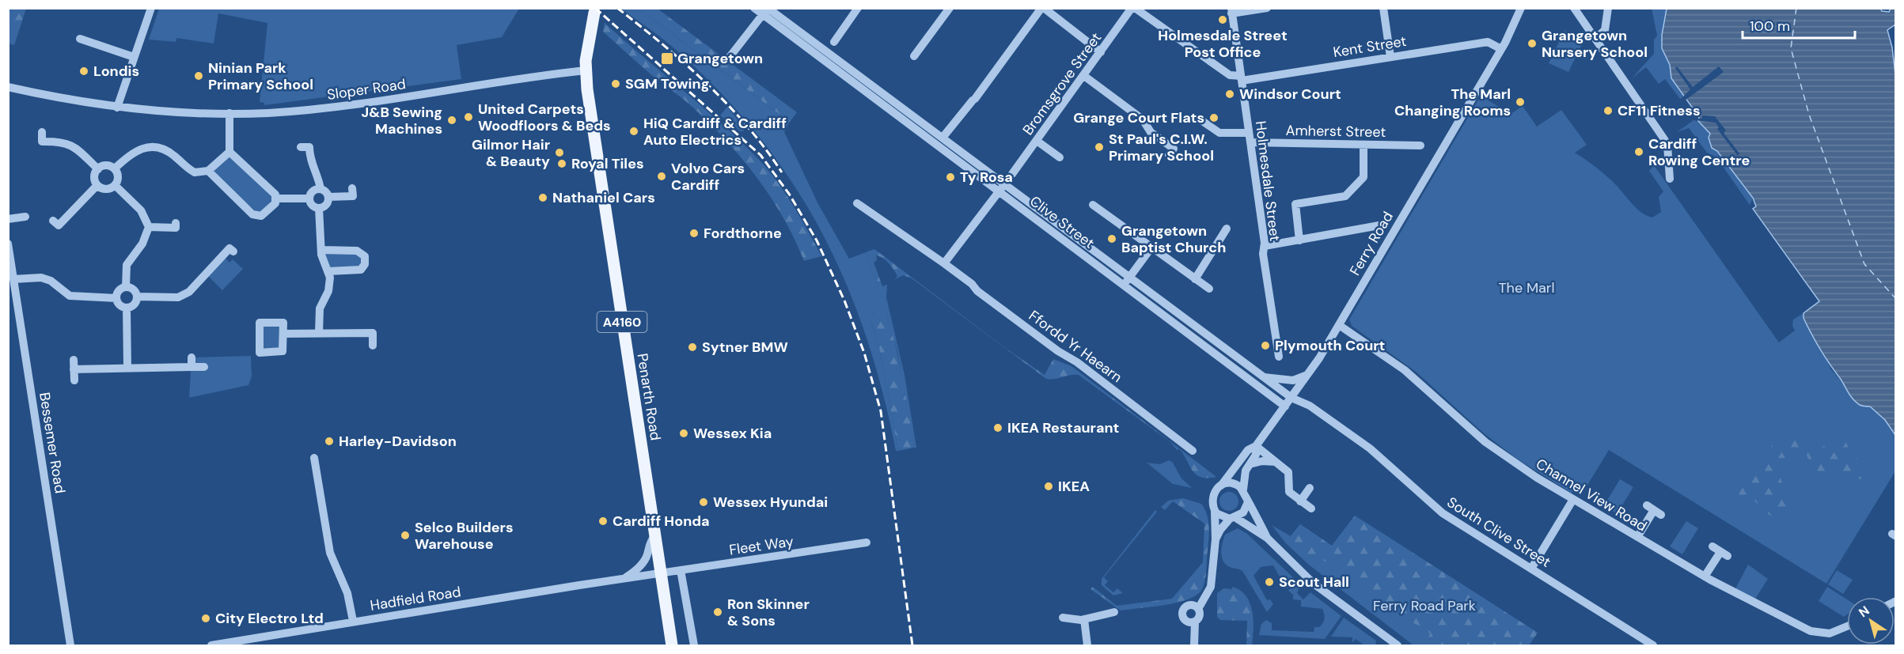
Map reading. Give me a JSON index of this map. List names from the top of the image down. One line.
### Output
{"streets":{"main road":["A4160","Penarth Road"],"street":["Kent Street","Bromsgrove Street","Sloper Road","Amherst Street","Holmesdale Street","Clive Street","Ferry Road","Ffordd Yr Haearn","Bessemer Road","Channel View Road","South Clive Street","Fleet Way","Hadfield Road"]},"crossings":[["Kent Street","Holmesdale Street"],["Kent Street","Ferry Road"],["Sloper Road","Penarth Road"],["Amherst Street","Holmesdale Street"],["Clive Street","Ferry Road"],["Clive Street","South Clive Street"],["Ferry Road","Channel View Road"],["Ferry Road","South Clive Street"],["Penarth Road","Fleet Way"],["Penarth Road","Hadfield Road"],["Fleet Way","Hadfield Road"]],"parks":["The Marl","Ferry Road Park"],"places":{"other":["Holmesdale Street Post Office","Grangetown Nursery School","Londis","Ninian Park Primary School","SGM Towing","Windsor Court","The Marl Changing Rooms","CF11 Fitness","United Carpets Woodfloors & Beds","Grange Court Flats","J&B Sewing Machines","HiQ Cardiff & Cardiff Auto Electrics","St Paul's C.I.W. Primary School","Cardiff Rowing Centre","Gilmor Hair & Beauty","Royal Tiles","Volvo Cars Cardiff","Ty Rosa","Nathaniel Cars","Fordthorne","Grangetown Baptist Church","Plymouth Court","Sytner BMW","IKEA Restaurant","Wessex Kia","Harley-Davidson","IKEA","Wessex Hyundai","Cardiff Honda","Selco Builders Warehouse","Scout Hall","Ron Skinner & Sons","City Electro Ltd"],"transit":["Grangetown"]},"scale_bar":"100 m","north":"top left"}
